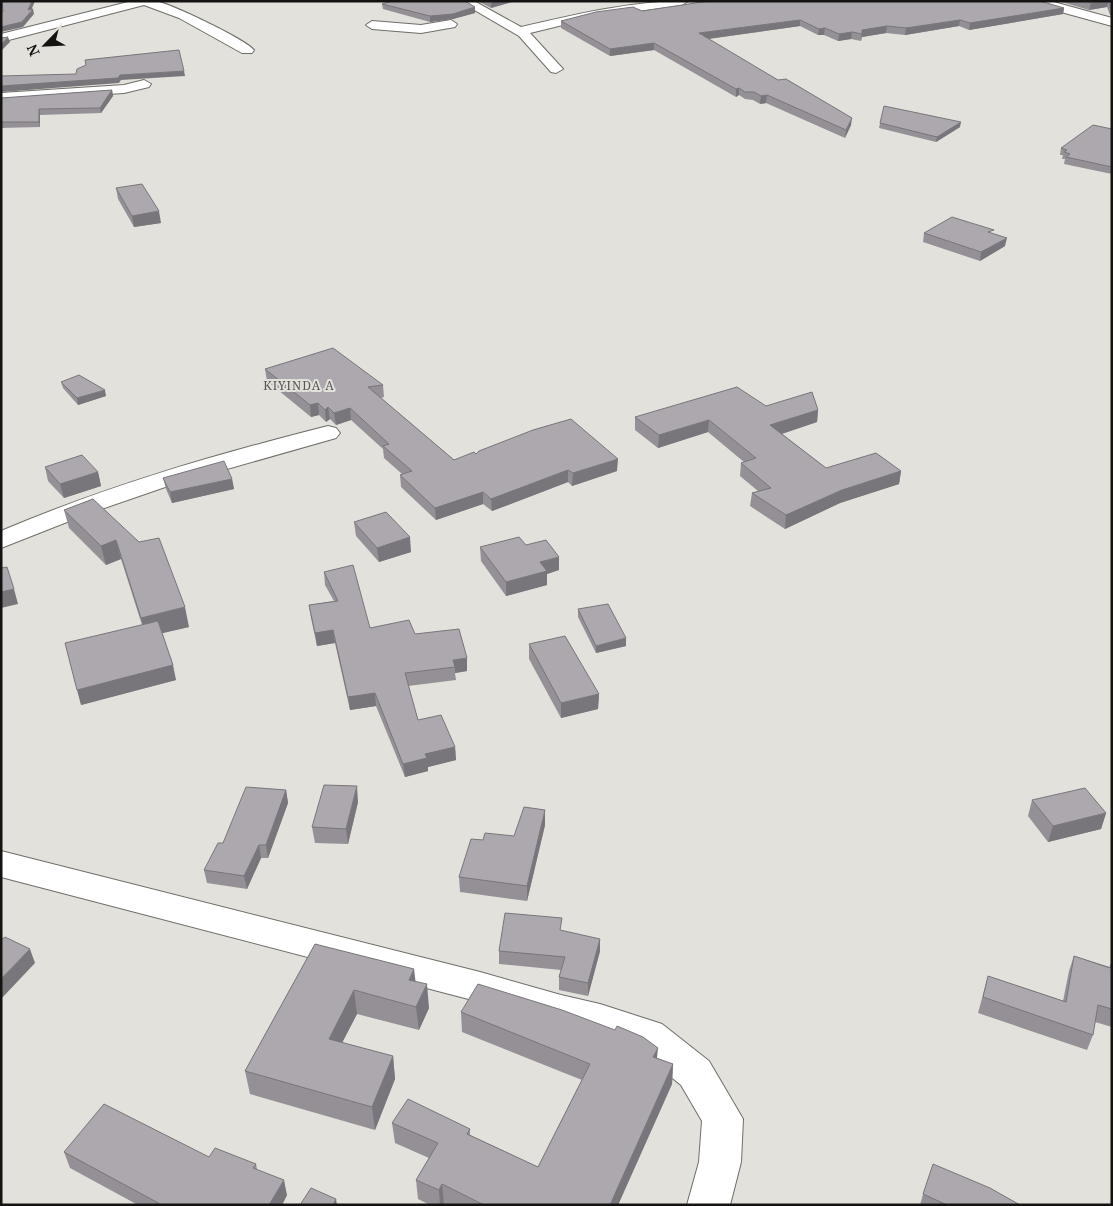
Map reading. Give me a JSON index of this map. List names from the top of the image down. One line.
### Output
{"districts":["KIYINDA A"],"north":"bottom left"}
